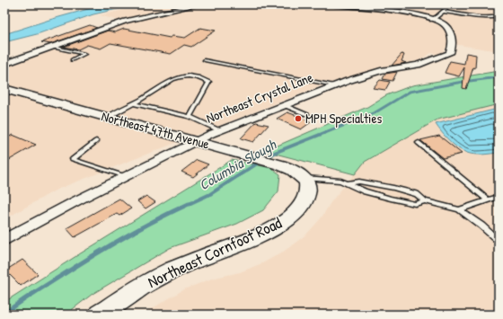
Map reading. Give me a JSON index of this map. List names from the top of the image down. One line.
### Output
{"streets":{"street":["Northeast Crystal Lane","Northeast 47th Avenue","Northeast Cornfoot Road"]},"crossings":[["Northeast Crystal Lane","Northeast 47th Avenue"],["Northeast 47th Avenue","Northeast Cornfoot Road"]],"water":["Columbia Slough"],"places":["MPH Specialties"]}
